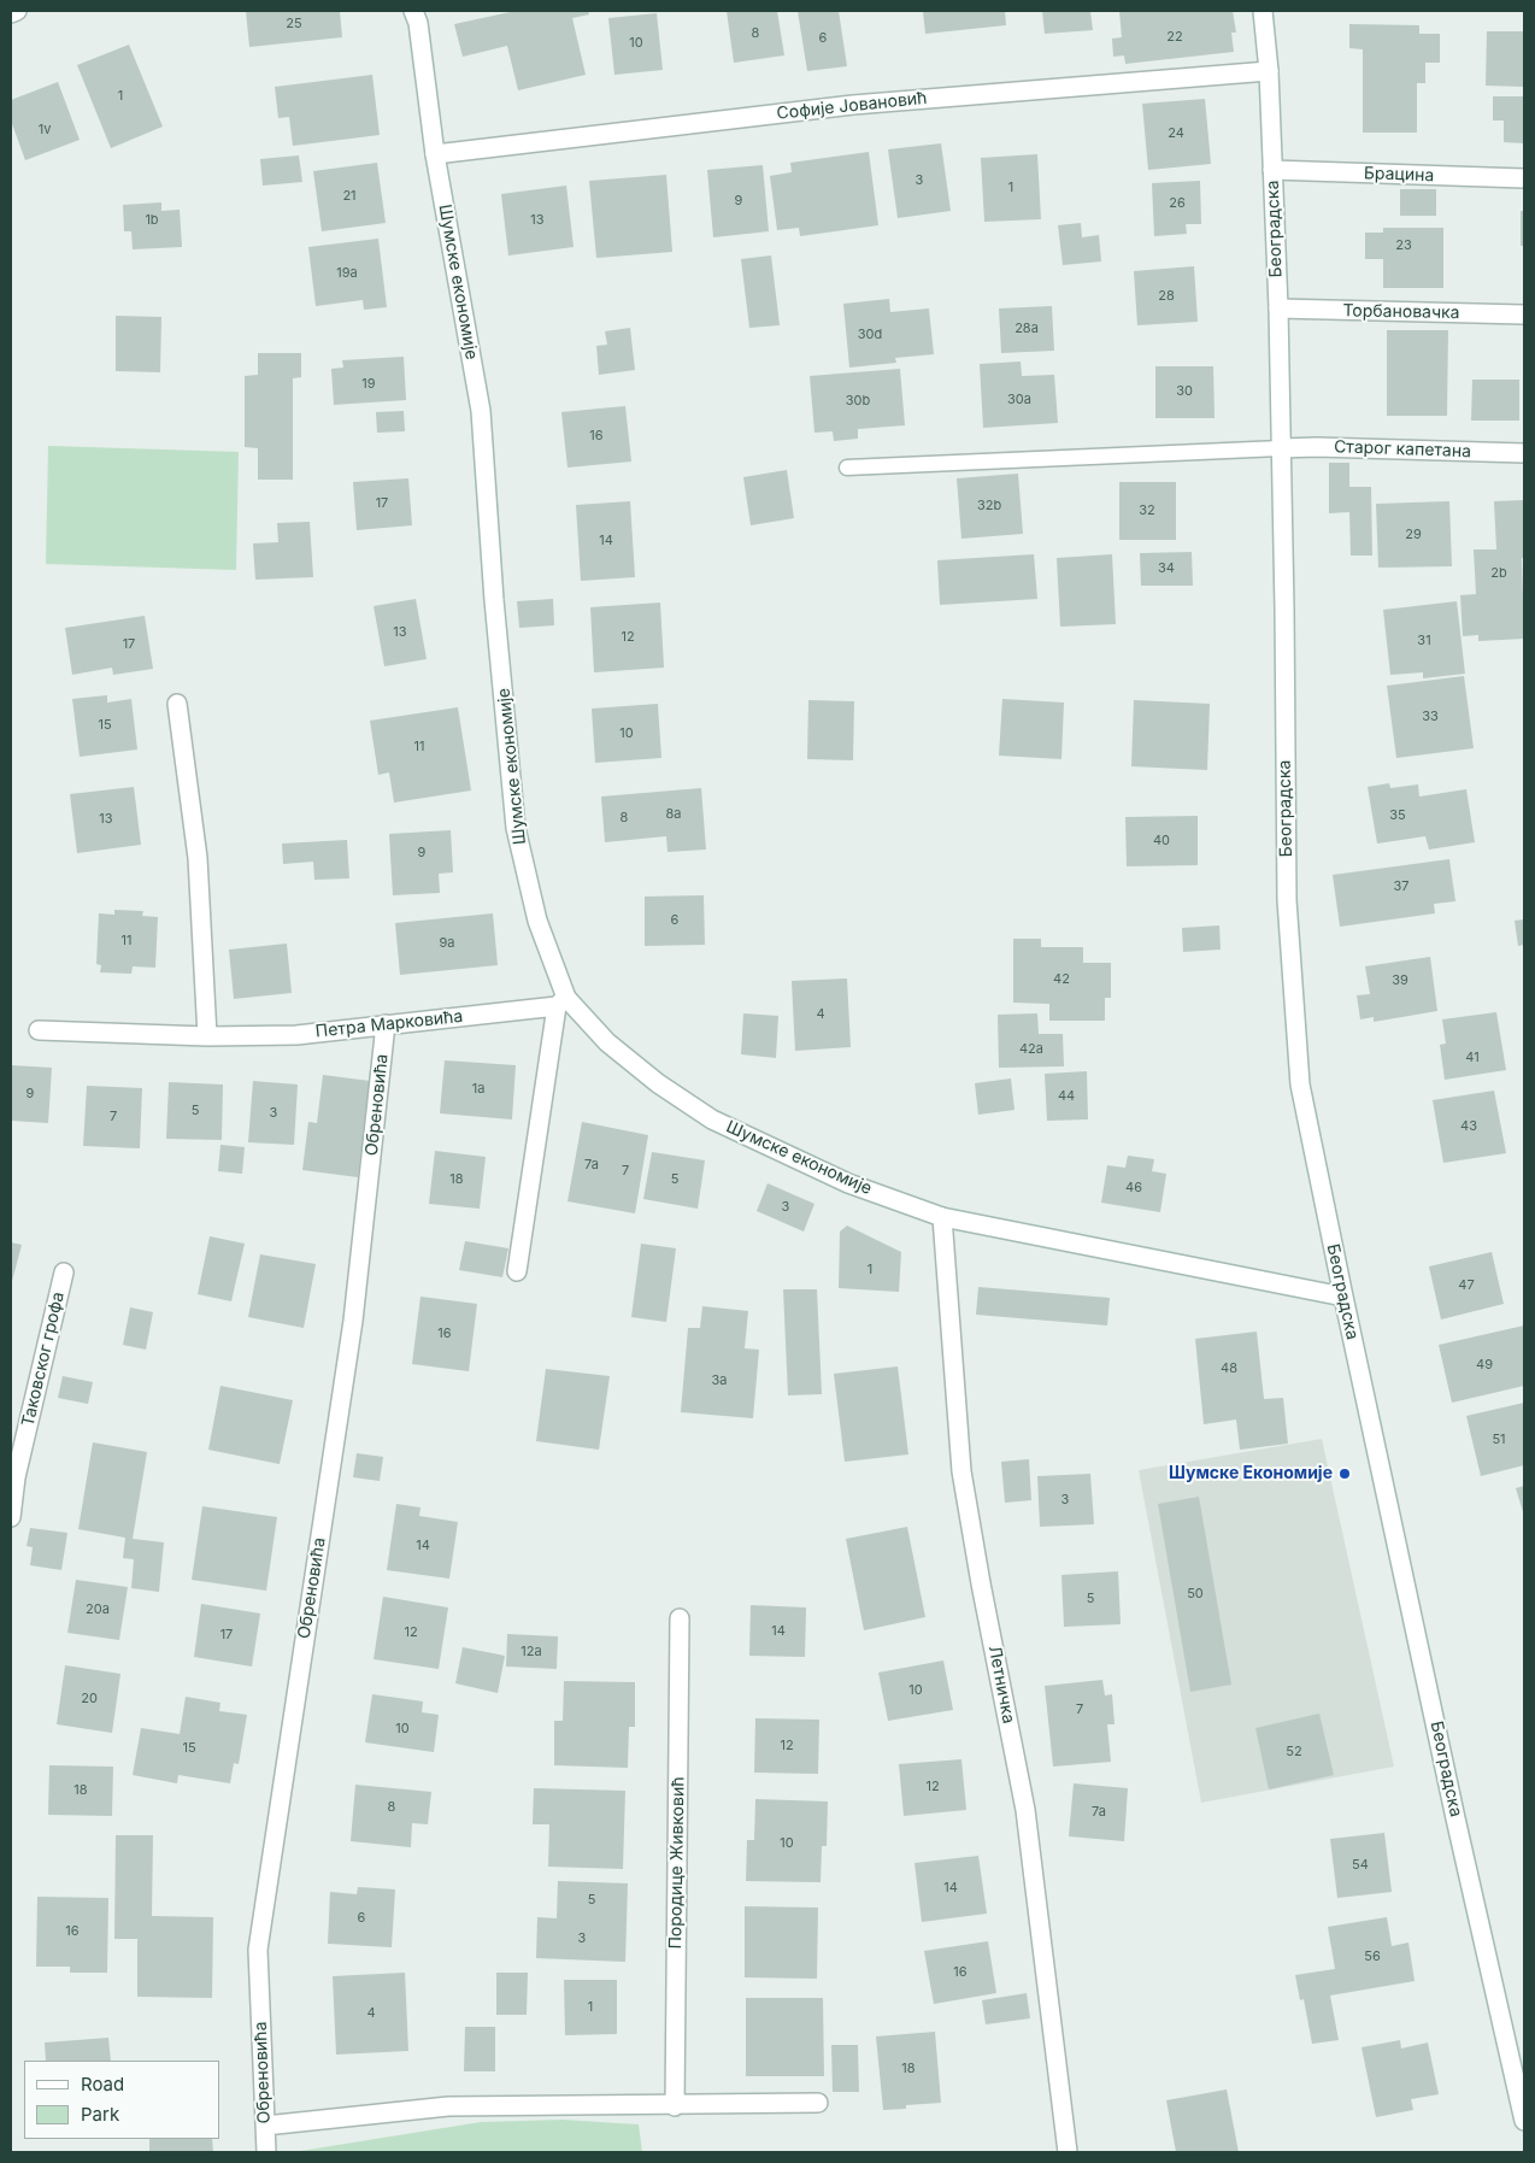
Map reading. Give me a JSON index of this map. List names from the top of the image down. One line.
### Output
{"streets":{"street":["Софије Јовановић","Брацина","Београдска","Шумске економије","Торбановачка","Старог капетана","Петра Марковића","Обреновића","Таковског грофа","Летничка","Породице Живковић"]},"crossings":[["Софије Јовановић","Београдска"],["Софије Јовановић","Шумске економије"],["Брацина","Београдска"],["Београдска","Шумске економије"],["Београдска","Торбановачка"],["Београдска","Старог капетана"],["Шумске економије","Петра Марковића"],["Шумске економије","Летничка"],["Петра Марковића","Обреновића"]],"places":["Шумске Економије"],"house_numbers":["25","8","22","6","10","1","1v","24","3","1","21","9","26","1b","13","23","19a","28","28a","30d","19","30","30a","30b","16","17","32b","32","29","14","34","2b","13","12","31","17","33","15","10","11","8a","35","8","13","40","9","37","6","11","9a","42","39","4","42a","41","1a","9","44","5","3","7","43","7a","7","18","5","46","3","1","47","16","49","48","3a","51","3","14","50","5","20a","14","12","17","12a","10","20","7","10","12","15","52","12","18","8","7a","10","54","14","5","6","16","3","56","16","1","4","18"],"legend":["Road","Park"]}
